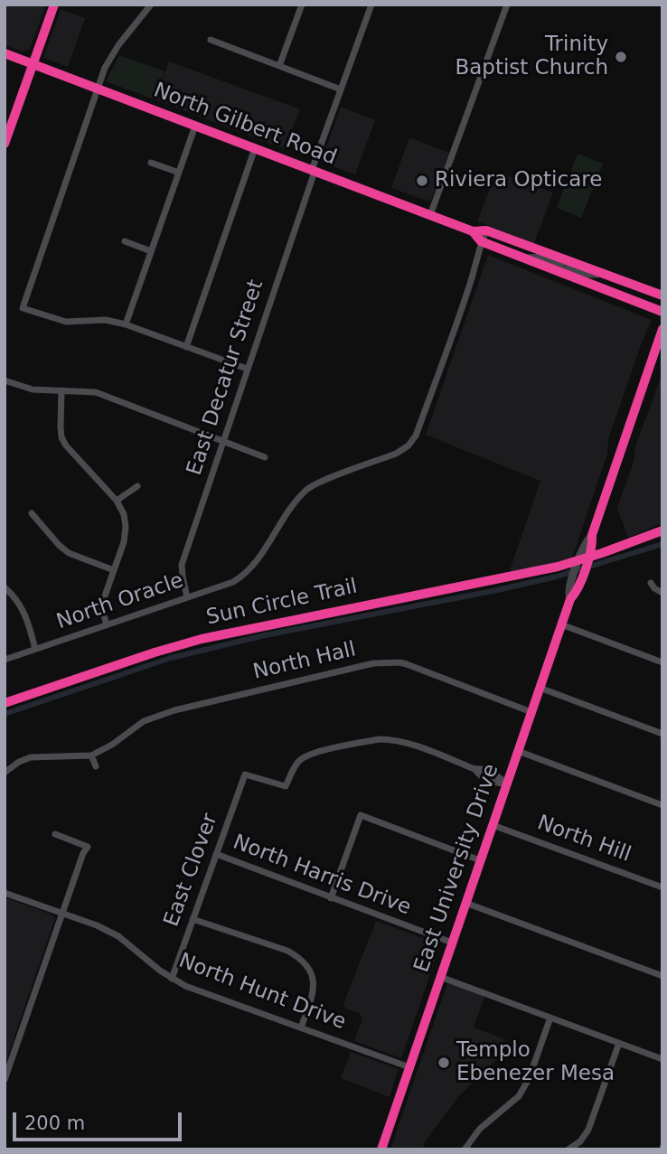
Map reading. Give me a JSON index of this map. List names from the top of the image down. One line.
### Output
{"streets":{"main road":["North Gilbert Road","East University Drive"],"street":["East Decatur Street","North Oracle","North Hall","North Hill","East Clover","North Harris Drive","North Hunt Drive"],"cycle path":["Sun Circle Trail"]},"crossings":[["North Gilbert Road","East Decatur Street"],["North Gilbert Road","North Oracle"],["East Decatur Street","North Oracle"],["North Hall","East University Drive"],["North Hill","East University Drive"],["East University Drive","East Clover"],["East University Drive","North Harris Drive"],["East University Drive","North Hunt Drive"],["East Clover","North Harris Drive"],["East Clover","North Hunt Drive"]],"places":["Trinity Baptist Church","Riviera Opticare","Templo Ebenezer Mesa"],"scale_bar":"200 m"}
